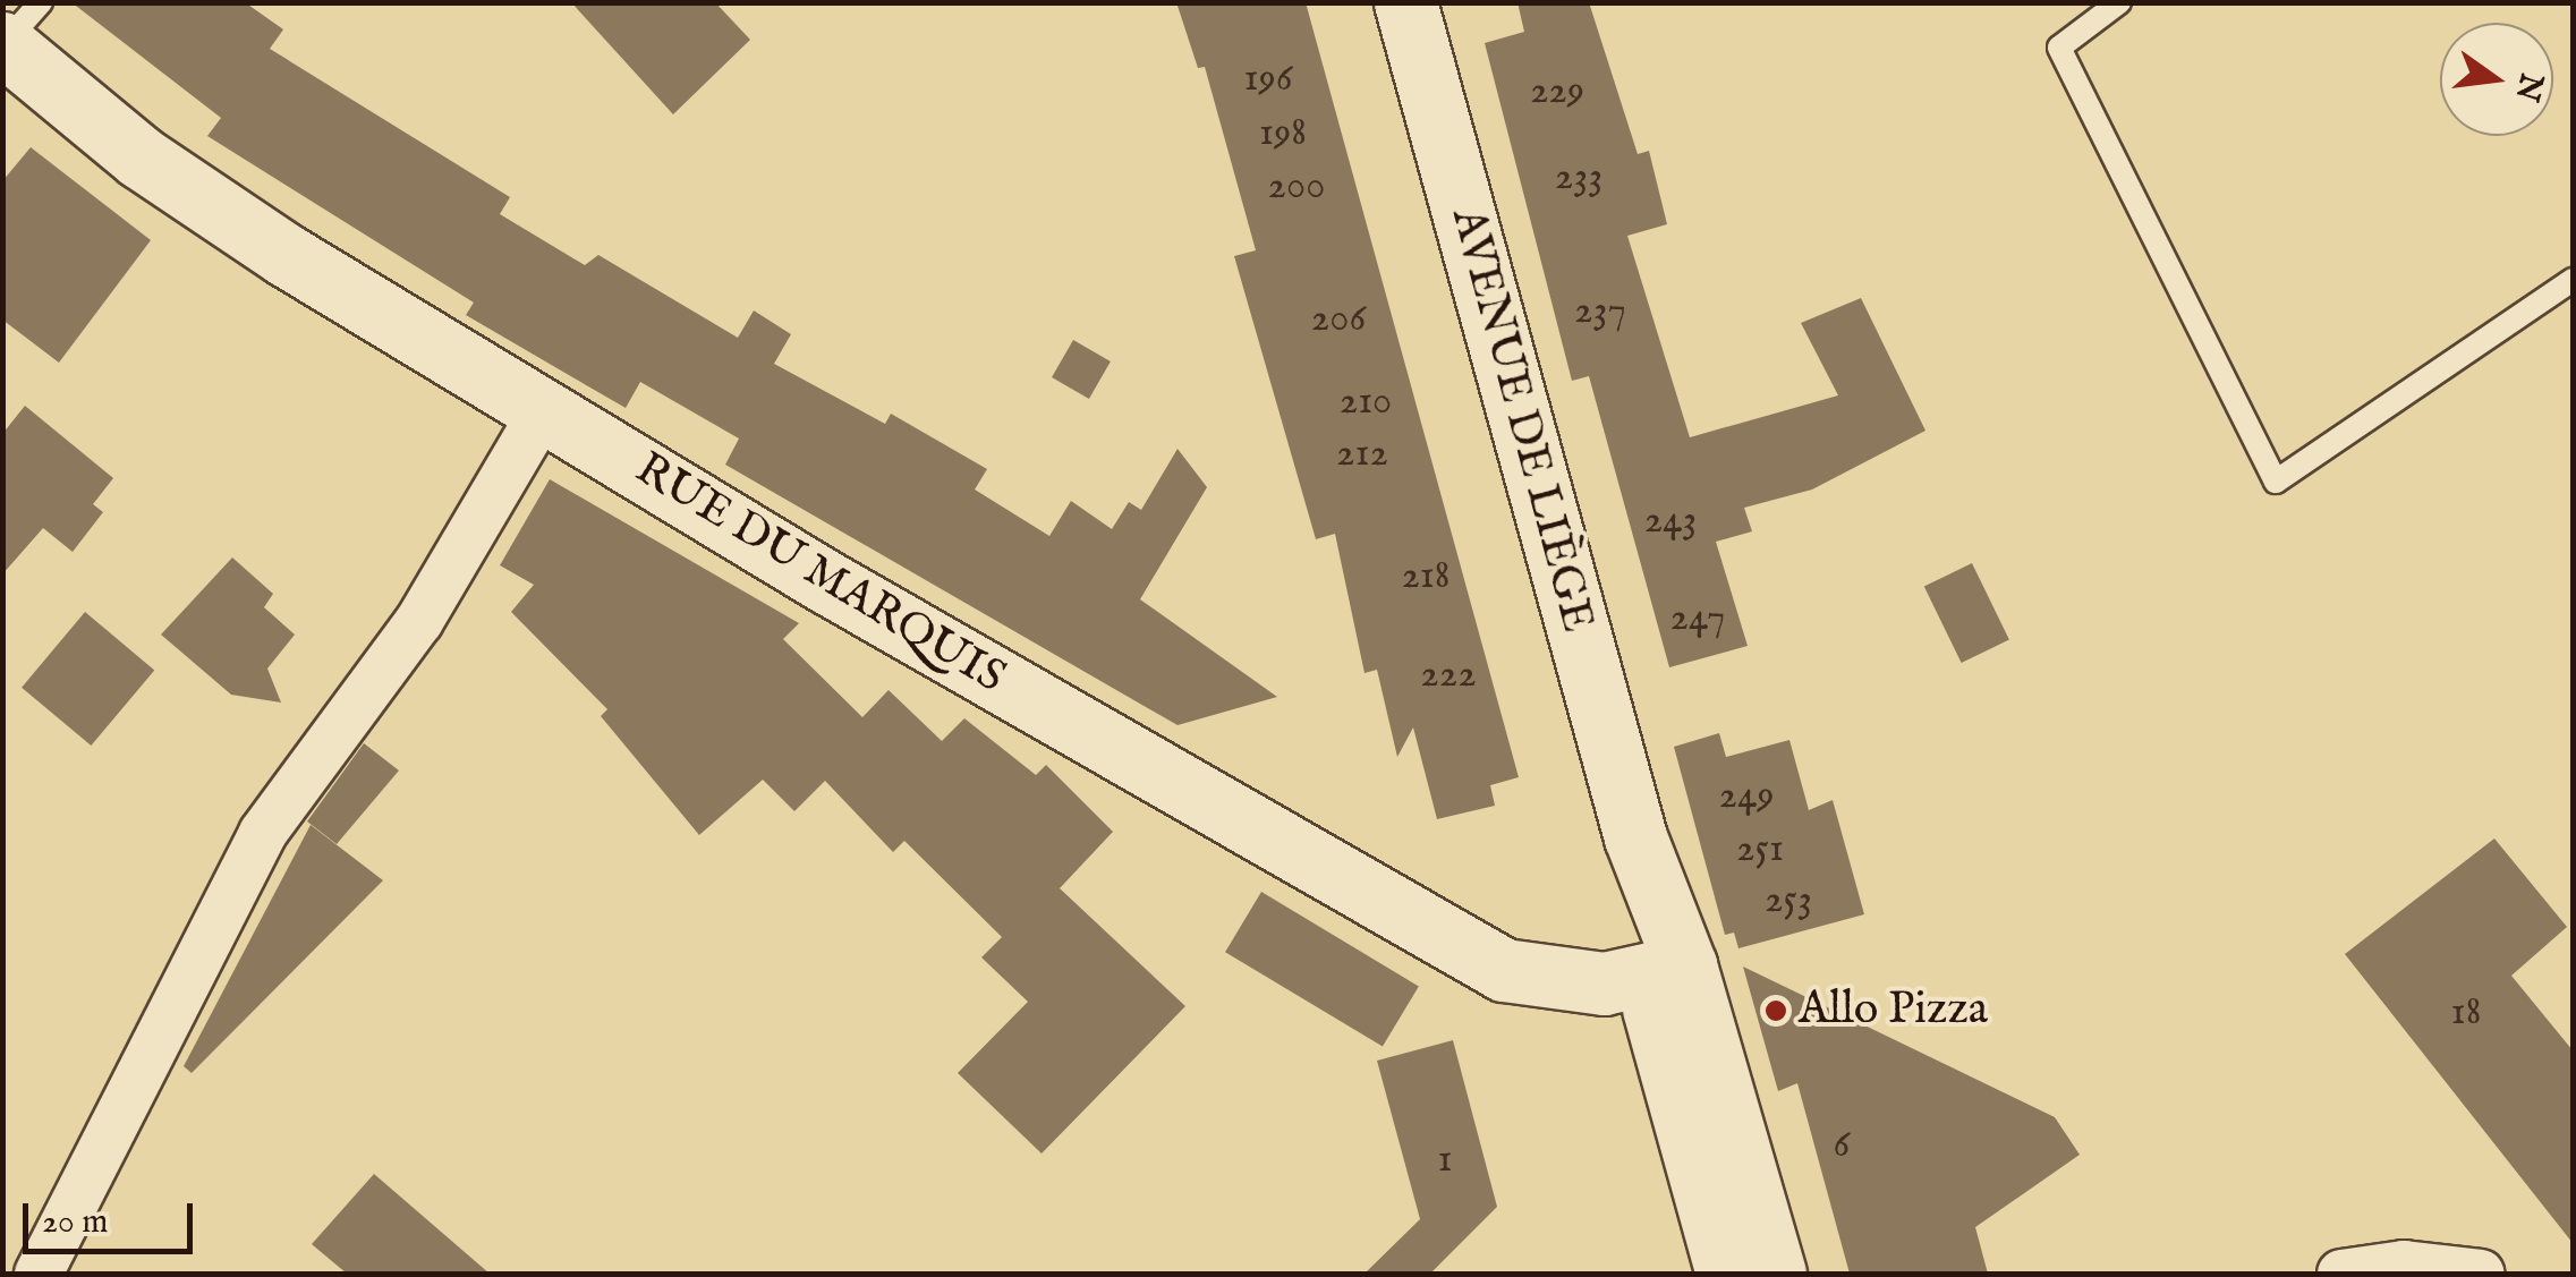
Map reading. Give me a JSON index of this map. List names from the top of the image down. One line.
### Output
{"streets":{"main road":["AVENUE DE LIÈGE","RUE DU MARQUIS"]},"crossings":[["AVENUE DE LIÈGE","RUE DU MARQUIS"]],"places":["Allo Pizza"],"house_numbers":["196","229","198","233","200","237","206","210","212","243","218","247","222","249","251","253","18","6","1"],"scale_bar":"20 m","north":"right"}
